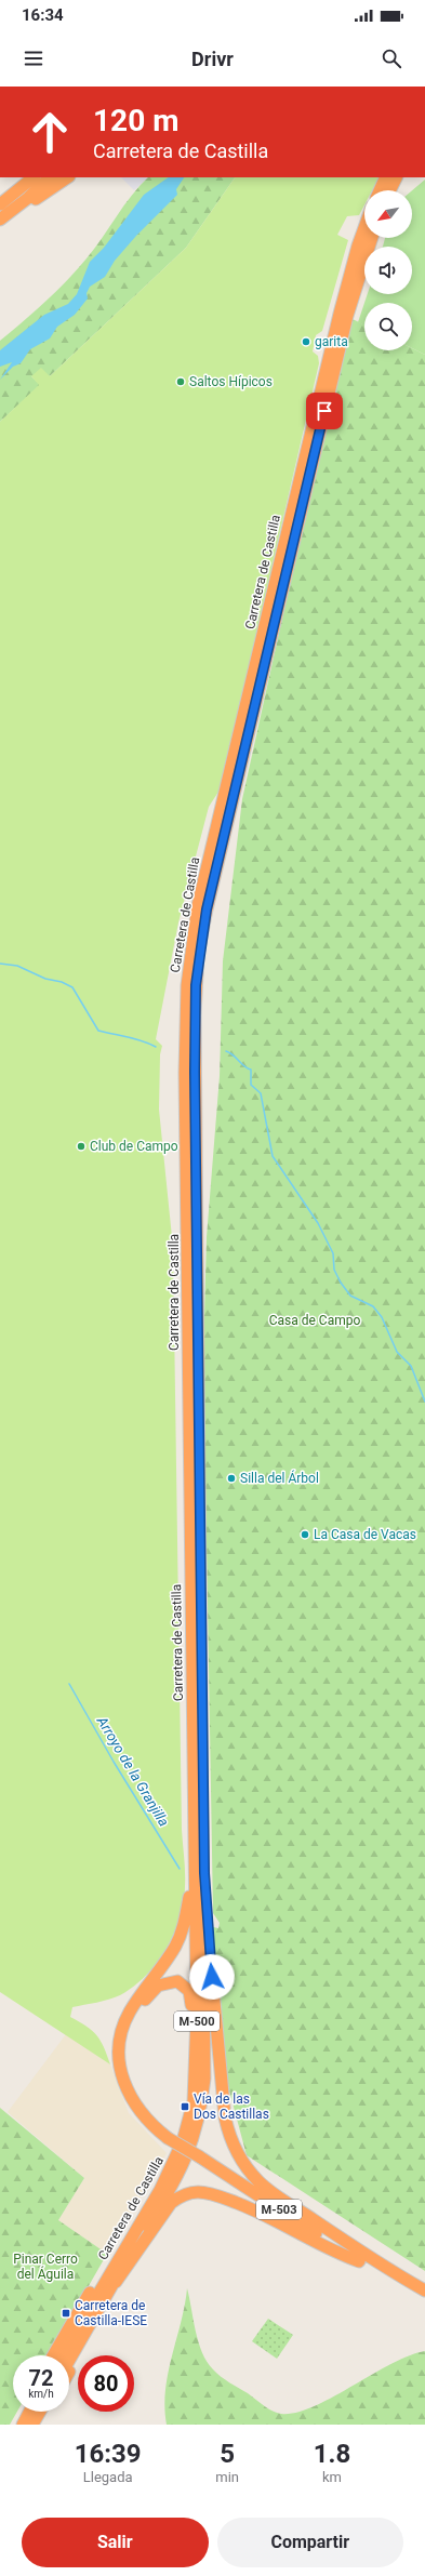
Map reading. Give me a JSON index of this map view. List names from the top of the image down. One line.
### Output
{"streets":{"highway":["Carretera de Castilla","M-500","M-503"]},"crossings":[["Carretera de Castilla","M-500"],["Carretera de Castilla","M-503"],["M-500","M-503"]],"water":["Arroyo de la Granjilla"],"parks":["Casa de Campo","Pinar Cerro del Águila"],"places":{"other":["garita","Saltos Hípicos","Club de Campo","Silla del Árbol","La Casa de Vacas"],"transit":["Vía de las Dos Castillas","Carretera de Castilla-IESE"]},"north":"bottom left","page":{"status":"16:34","header":"Drivr","turn":["120 m","Carretera de Castilla"],"speed":"72 km/h","limit":"80","eta":["16:39","Llegada","5","min","1.8","km"],"buttons":["Salir","Compartir"]}}
